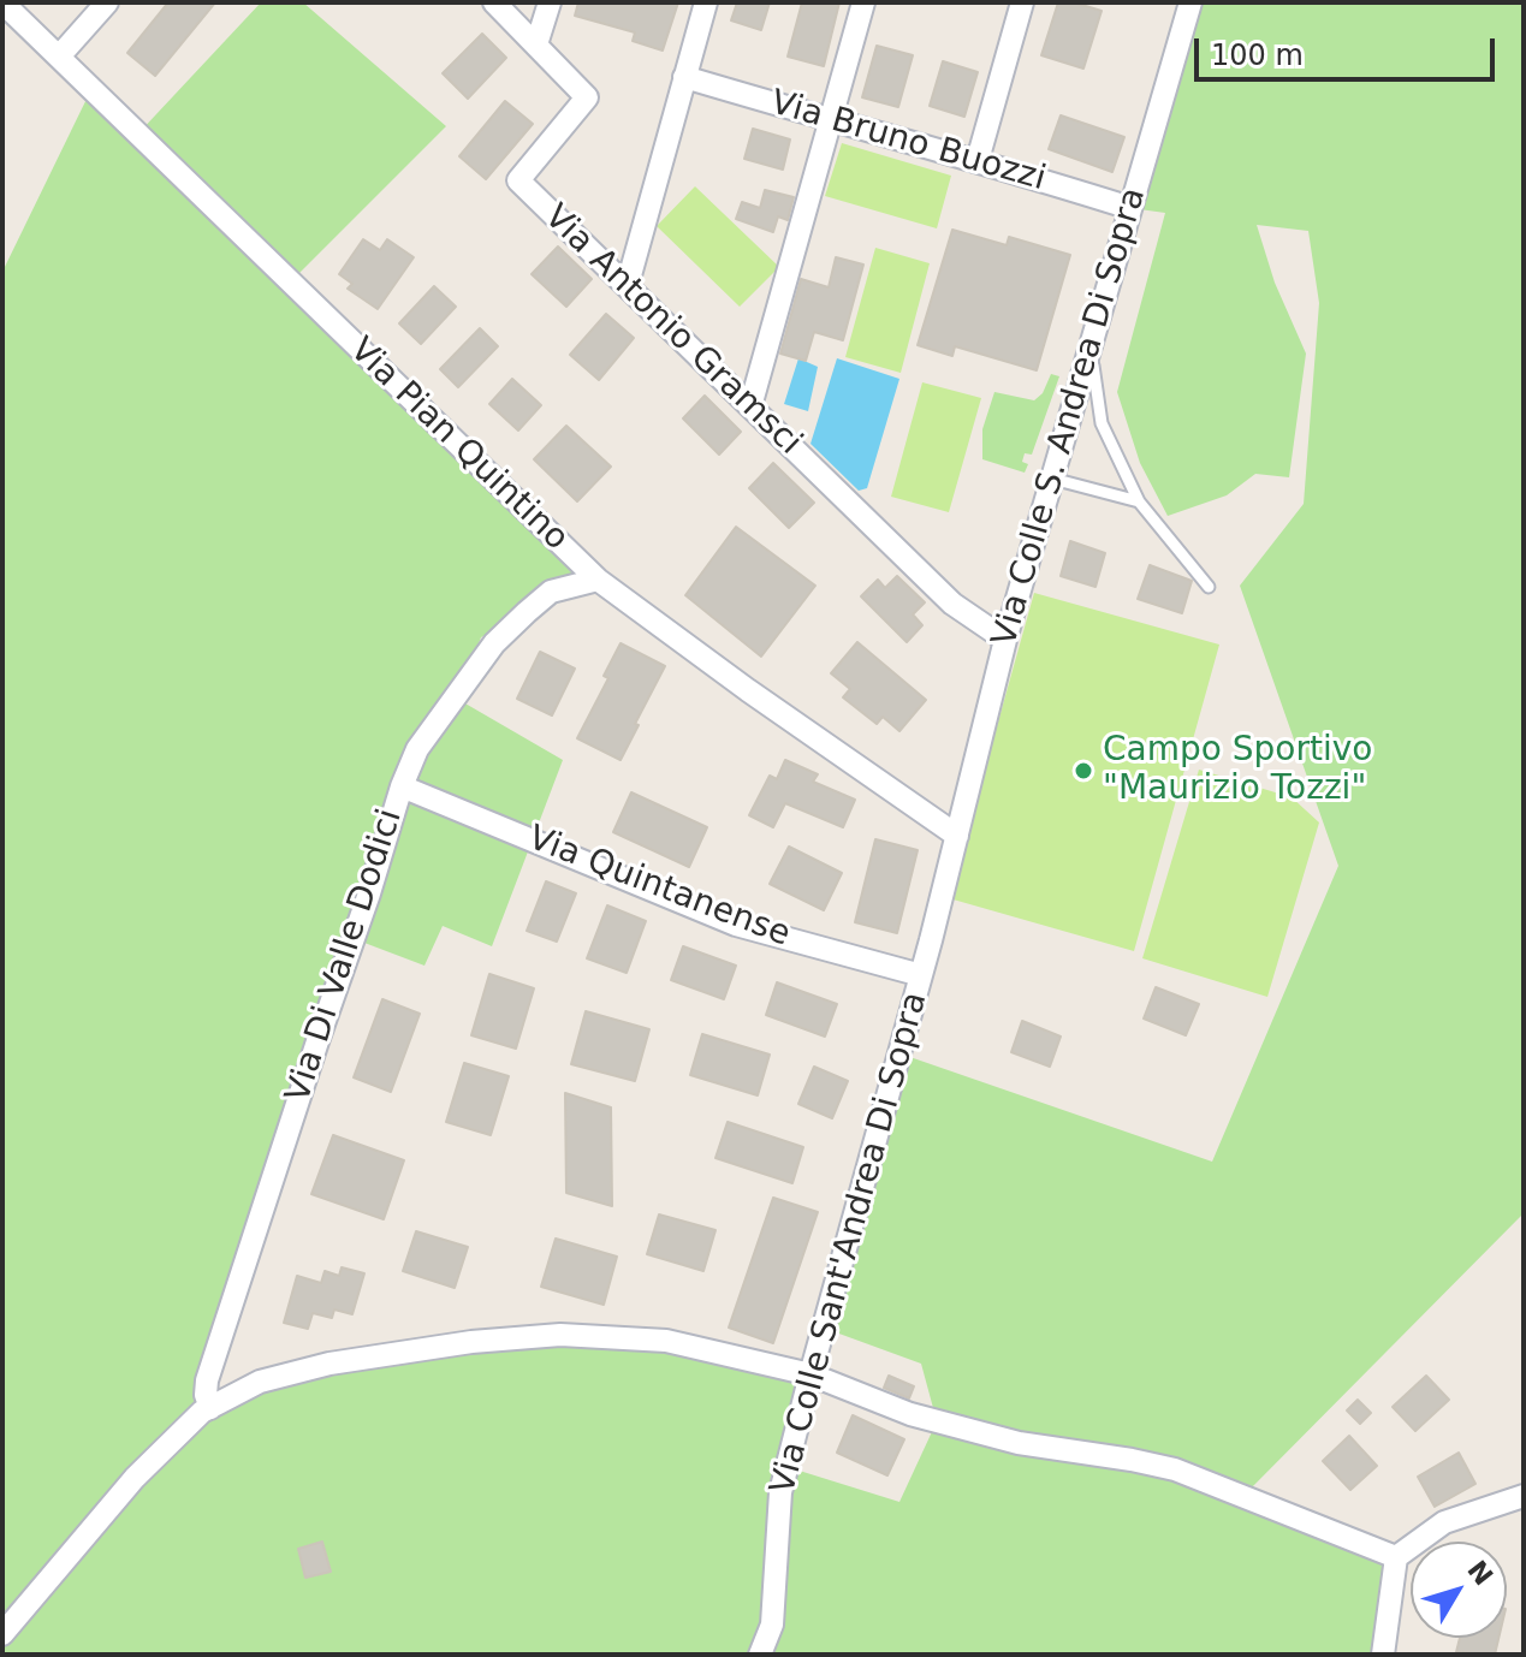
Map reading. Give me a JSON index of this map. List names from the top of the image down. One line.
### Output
{"streets":{"street":["Via Bruno Buozzi","Via Antonio Gramsci","Via Colle S. Andrea Di Sopra","Via Pian Quintino","Via Quintanense","Via Di Valle Dodici","Via Colle Sant'Andrea Di Sopra"]},"crossings":[["Via Bruno Buozzi","Via Colle S. Andrea Di Sopra"],["Via Antonio Gramsci","Via Colle S. Andrea Di Sopra"],["Via Colle S. Andrea Di Sopra","Via Pian Quintino"],["Via Colle S. Andrea Di Sopra","Via Colle Sant'Andrea Di Sopra"],["Via Pian Quintino","Via Di Valle Dodici"],["Via Pian Quintino","Via Colle Sant'Andrea Di Sopra"],["Via Quintanense","Via Di Valle Dodici"],["Via Quintanense","Via Colle Sant'Andrea Di Sopra"]],"places":["Campo Sportivo \"Maurizio Tozzi\""],"scale_bar":"100 m","north":"top right"}
